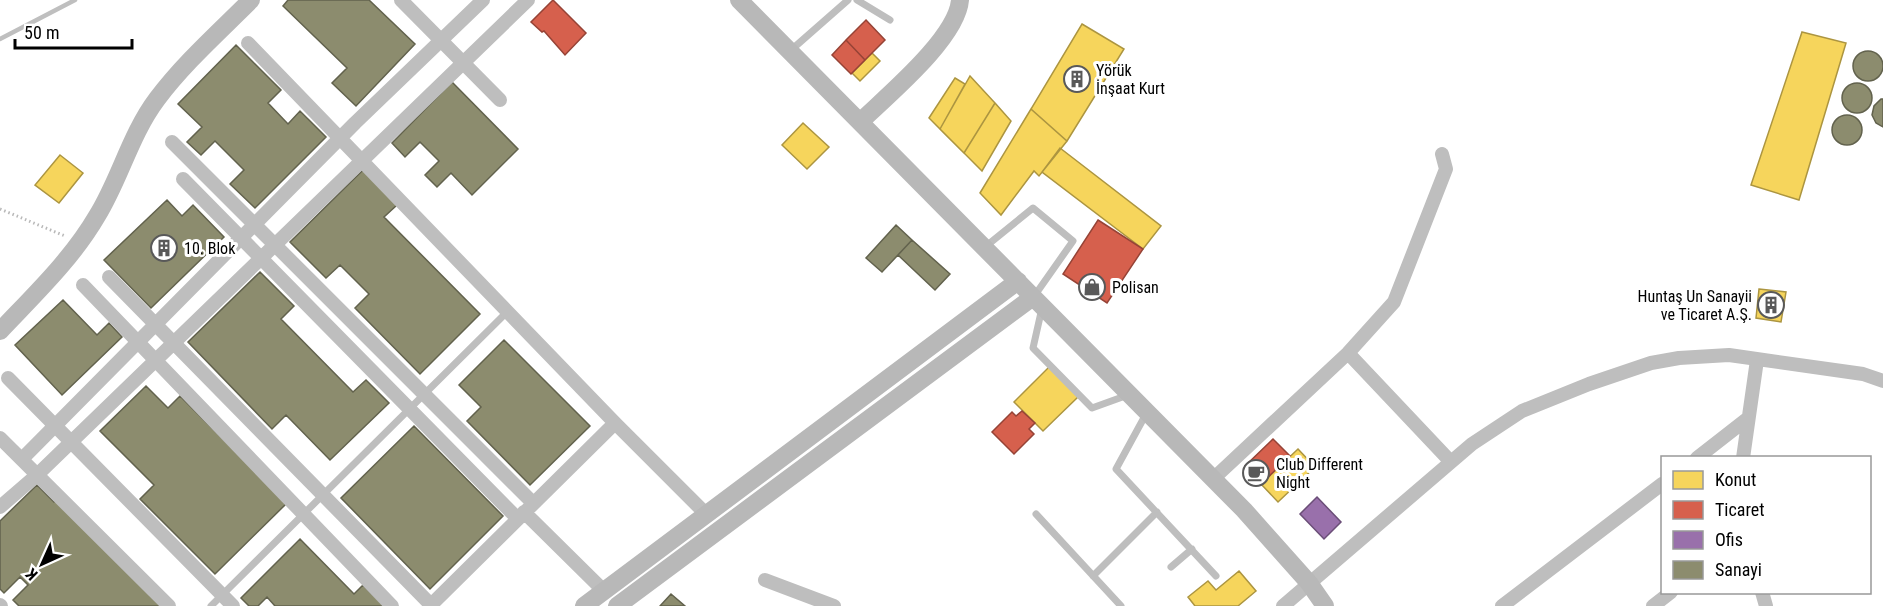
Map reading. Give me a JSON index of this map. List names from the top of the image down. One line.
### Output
{"places":{"building":["Yörük İnşaat Kurt","10. Blok","Huntaş Un Sanayii ve Ticaret A.Ş."],"shop":["Polisan"],"cafe":["Club Different Night"]},"legend":["Konut","Ticaret","Ofis","Sanayi"],"scale_bar":"50 m","north":"bottom left"}
